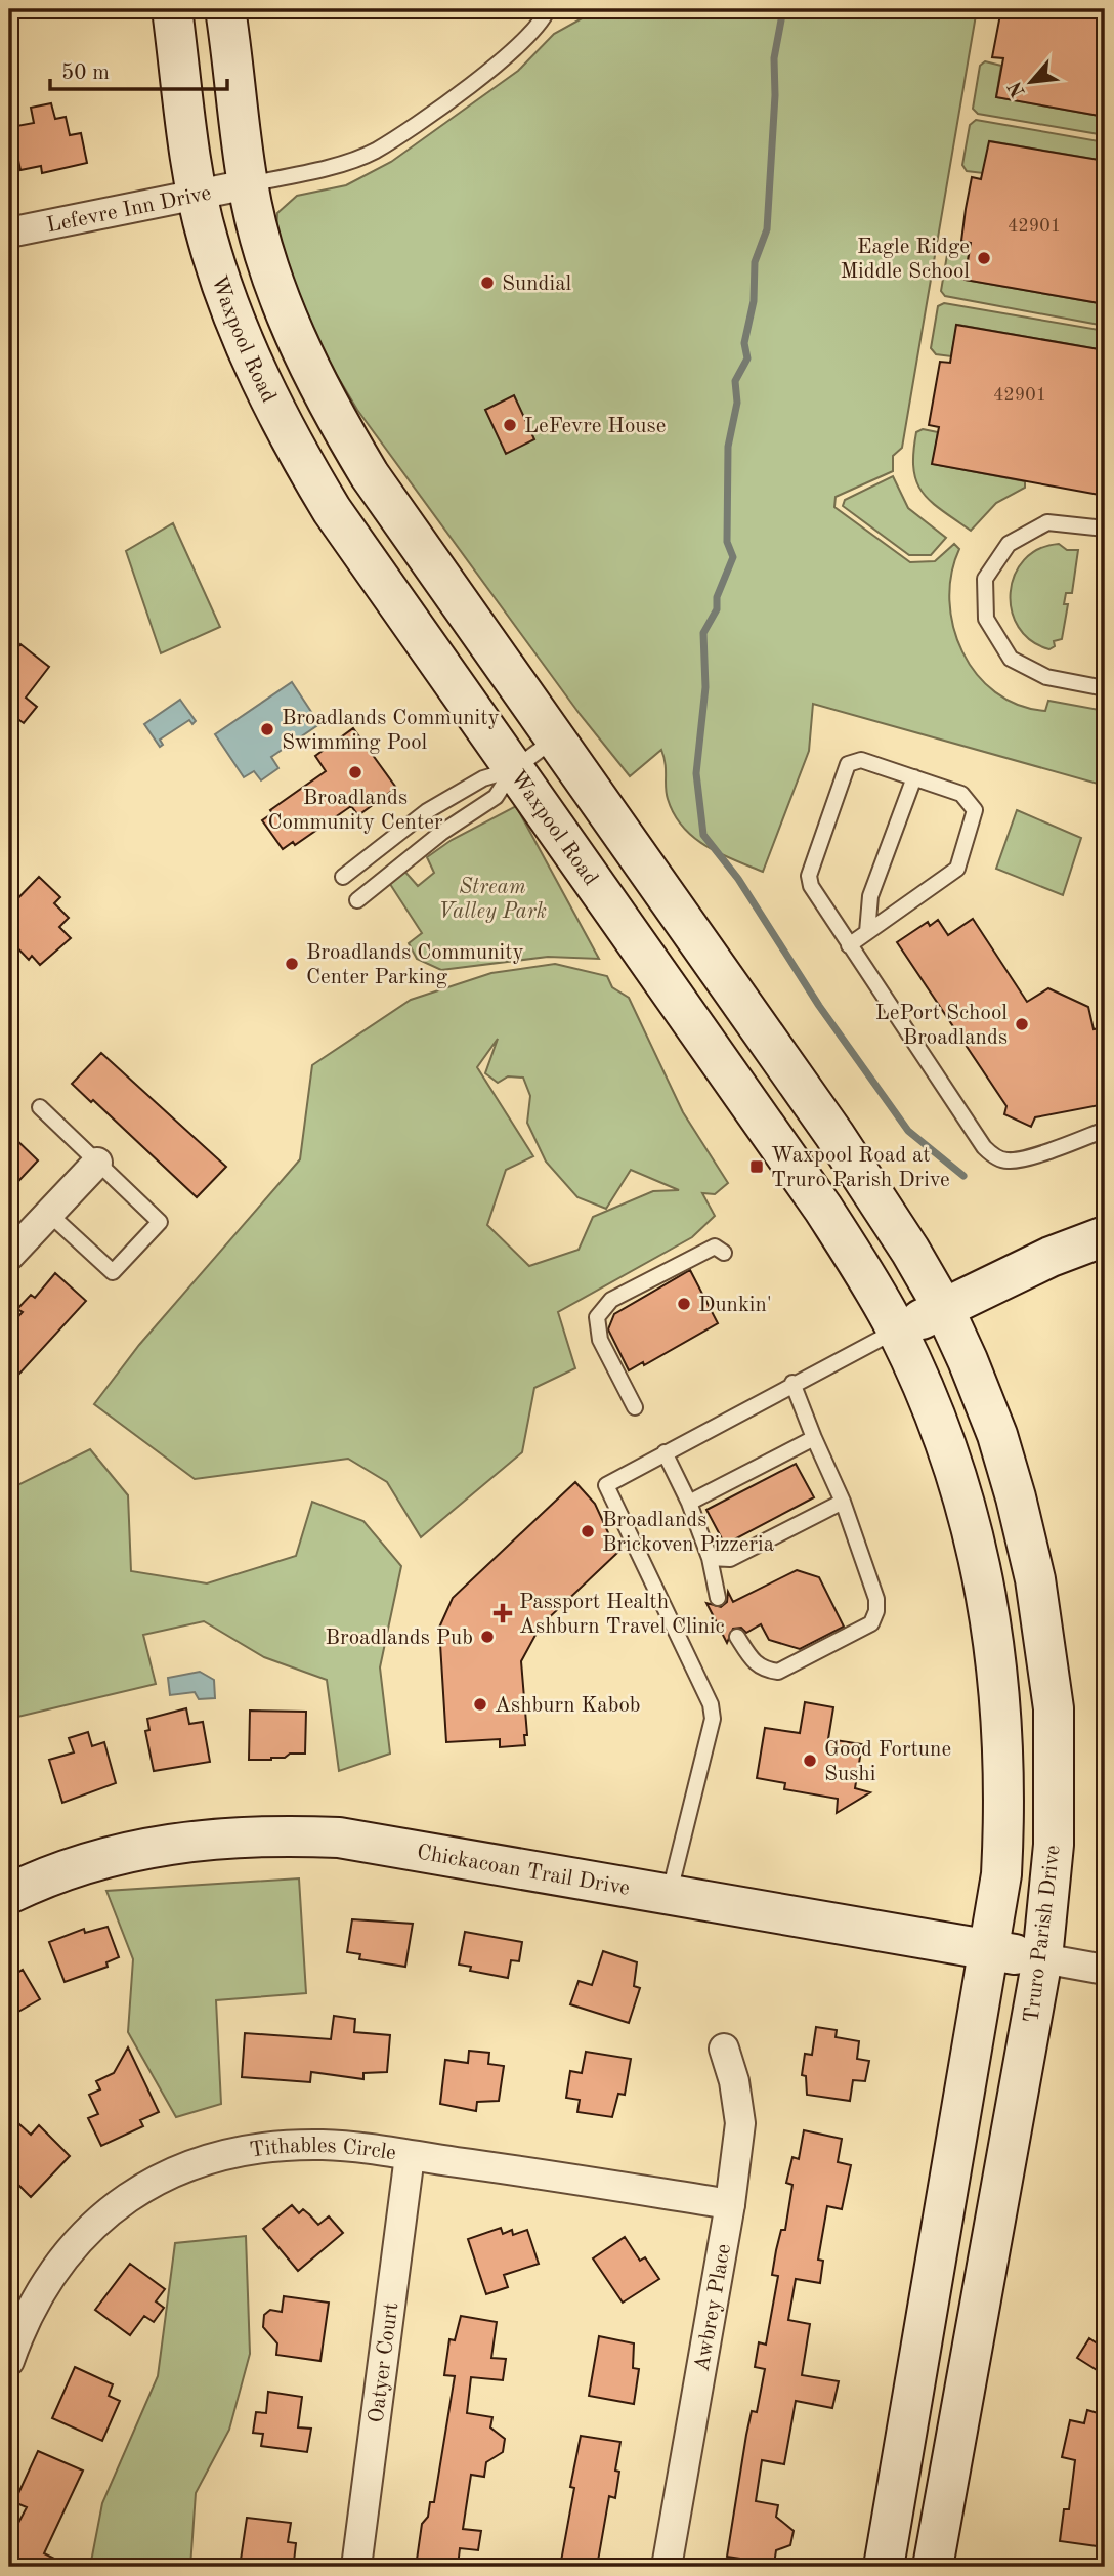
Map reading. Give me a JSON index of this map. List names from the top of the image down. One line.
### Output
{"streets":{"street":["Lefevre Inn Drive","Waxpool Road","Chickacoan Trail Drive","Truro Parish Drive","Tithables Circle","Awbrey Place","Oatyer Court"]},"crossings":[["Lefevre Inn Drive","Waxpool Road"],["Chickacoan Trail Drive","Truro Parish Drive"],["Tithables Circle","Awbrey Place"],["Tithables Circle","Oatyer Court"]],"parks":["Stream Valley Park"],"places":{"other":["Eagle Ridge Middle School","Sundial","LeFevre House","Broadlands Community Swimming Pool","Broadlands Community Center","Broadlands Community Center Parking","LePort School Broadlands","Dunkin'","Broadlands Brickoven Pizzeria","Broadlands Pub","Ashburn Kabob","Good Fortune Sushi"],"transit":["Waxpool Road at Truro Parish Drive"],"health":["Passport Health Ashburn Travel Clinic"]},"house_numbers":["42901","42901"],"scale_bar":"50 m","north":"bottom left"}
